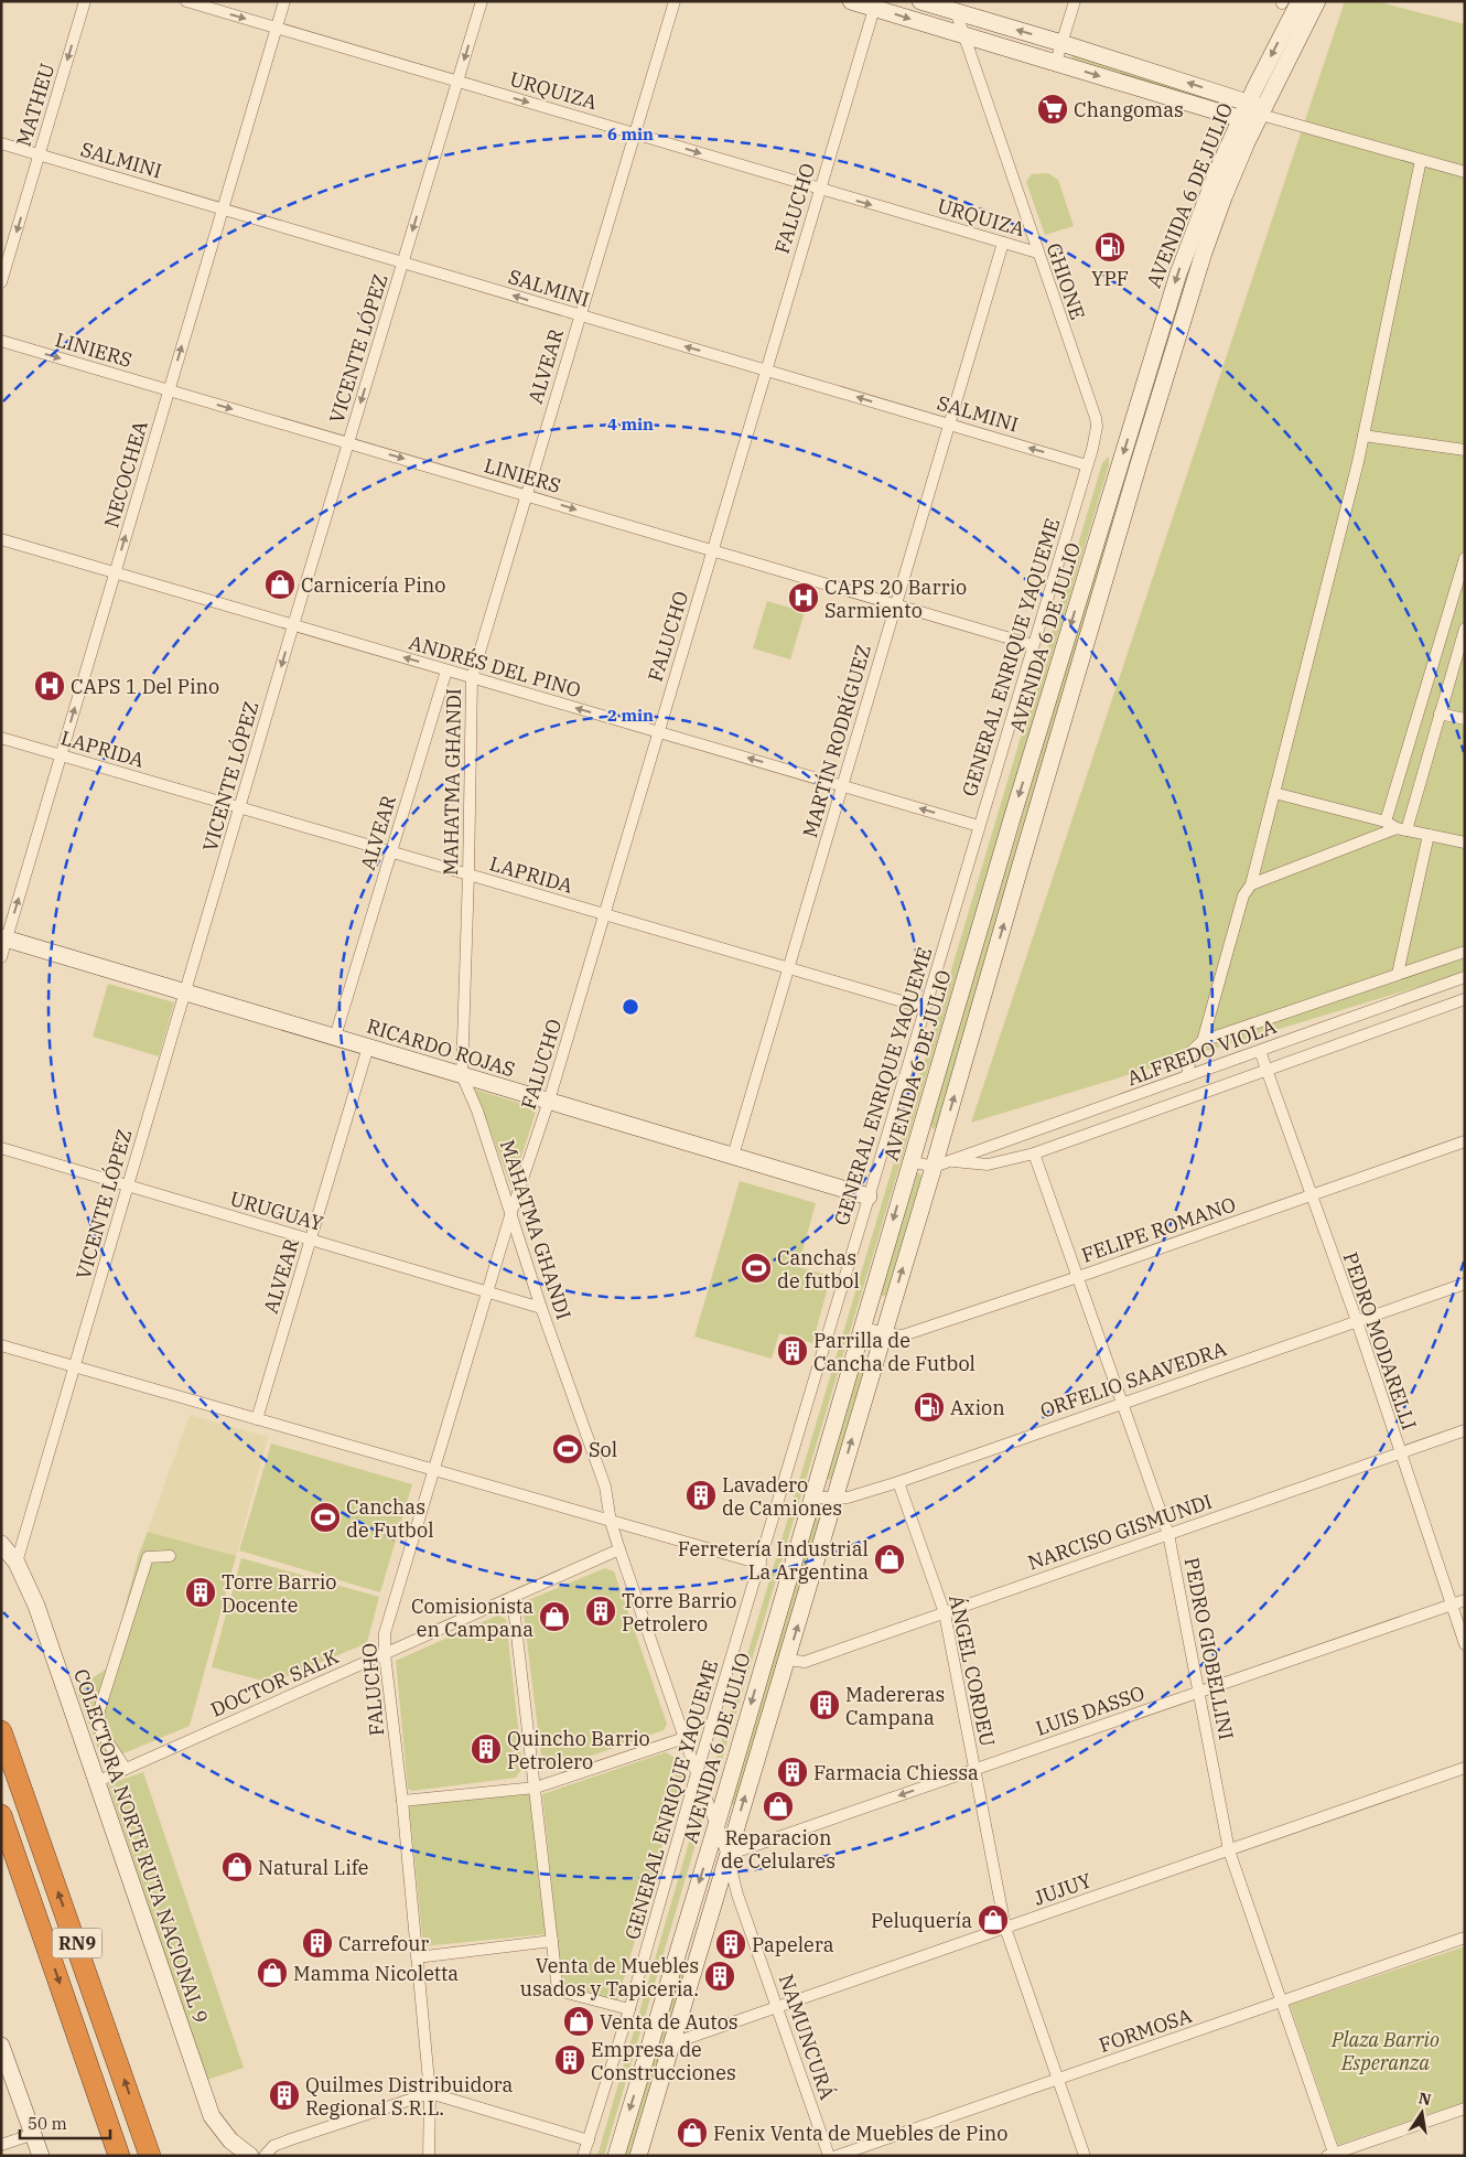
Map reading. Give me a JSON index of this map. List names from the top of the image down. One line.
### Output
{"streets":{"highway":["RN9"],"main road":["AVENIDA 6 DE JULIO","RICARDO ROJAS","COLECTORA NORTE RUTA NACIONAL 9"],"street":["URQUIZA","MATHEU","SALMINI","FALUCHO","GHIONE","VICENTE LÓPEZ","LINIERS","ALVEAR","NECOCHEA","GENERAL ENRIQUE YAQUEME","ANDRÉS DEL PINO","MARTÍN RODRÍGUEZ","LAPRIDA","MAHATMA GHANDI","ALFREDO VIOLA","URUGUAY","FELIPE ROMANO","PEDRO MODARELLI","ORFELIO SAAVEDRA","NARCISO GISMUNDI","PEDRO GIOBELLINI","ÁNGEL CORDEU","DOCTOR SALK","LUIS DASSO","JUJUY","FORMOSA","NAMUNCURÁ"]},"crossings":[["URQUIZA","FALUCHO"],["URQUIZA","GHIONE"],["URQUIZA","VICENTE LÓPEZ"],["URQUIZA","ALVEAR"],["URQUIZA","NECOCHEA"],["URQUIZA","MARTÍN RODRÍGUEZ"],["MATHEU","SALMINI"],["SALMINI","FALUCHO"],["SALMINI","VICENTE LÓPEZ"],["SALMINI","ALVEAR"],["SALMINI","NECOCHEA"],["SALMINI","GENERAL ENRIQUE YAQUEME"],["SALMINI","MARTÍN RODRÍGUEZ"],["AVENIDA 6 DE JULIO","ALFREDO VIOLA"],["AVENIDA 6 DE JULIO","FELIPE ROMANO"],["AVENIDA 6 DE JULIO","ORFELIO SAAVEDRA"],["AVENIDA 6 DE JULIO","NARCISO GISMUNDI"],["AVENIDA 6 DE JULIO","LUIS DASSO"],["AVENIDA 6 DE JULIO","JUJUY"],["AVENIDA 6 DE JULIO","NAMUNCURÁ"],["FALUCHO","LINIERS"],["FALUCHO","ANDRÉS DEL PINO"],["FALUCHO","LAPRIDA"],["FALUCHO","MAHATMA GHANDI"],["FALUCHO","RICARDO ROJAS"],["FALUCHO","URUGUAY"],["FALUCHO","DOCTOR SALK"],["GHIONE","GENERAL ENRIQUE YAQUEME"],["VICENTE LÓPEZ","LINIERS"],["VICENTE LÓPEZ","ANDRÉS DEL PINO"],["VICENTE LÓPEZ","LAPRIDA"],["VICENTE LÓPEZ","RICARDO ROJAS"],["VICENTE LÓPEZ","URUGUAY"],["VICENTE LÓPEZ","COLECTORA NORTE RUTA NACIONAL 9"],["LINIERS","ALVEAR"],["LINIERS","NECOCHEA"],["LINIERS","GENERAL ENRIQUE YAQUEME"],["LINIERS","MARTÍN RODRÍGUEZ"],["ALVEAR","ANDRÉS DEL PINO"],["ALVEAR","LAPRIDA"],["ALVEAR","MAHATMA GHANDI"],["ALVEAR","RICARDO ROJAS"],["ALVEAR","URUGUAY"],["NECOCHEA","ANDRÉS DEL PINO"],["NECOCHEA","LAPRIDA"],["NECOCHEA","RICARDO ROJAS"],["GENERAL ENRIQUE YAQUEME","ANDRÉS DEL PINO"],["GENERAL ENRIQUE YAQUEME","LAPRIDA"],["GENERAL ENRIQUE YAQUEME","MAHATMA GHANDI"],["GENERAL ENRIQUE YAQUEME","RICARDO ROJAS"],["GENERAL ENRIQUE YAQUEME","NAMUNCURÁ"],["ANDRÉS DEL PINO","MARTÍN RODRÍGUEZ"],["ANDRÉS DEL PINO","MAHATMA GHANDI"],["MARTÍN RODRÍGUEZ","LAPRIDA"],["MARTÍN RODRÍGUEZ","RICARDO ROJAS"],["LAPRIDA","MAHATMA GHANDI"],["MAHATMA GHANDI","RICARDO ROJAS"],["MAHATMA GHANDI","URUGUAY"],["MAHATMA GHANDI","DOCTOR SALK"],["MAHATMA GHANDI","NAMUNCURÁ"],["ALFREDO VIOLA","PEDRO MODARELLI"],["ALFREDO VIOLA","PEDRO GIOBELLINI"],["FELIPE ROMANO","PEDRO MODARELLI"],["FELIPE ROMANO","PEDRO GIOBELLINI"],["PEDRO MODARELLI","ORFELIO SAAVEDRA"],["PEDRO MODARELLI","NARCISO GISMUNDI"],["PEDRO MODARELLI","LUIS DASSO"],["ORFELIO SAAVEDRA","PEDRO GIOBELLINI"],["ORFELIO SAAVEDRA","ÁNGEL CORDEU"],["NARCISO GISMUNDI","PEDRO GIOBELLINI"],["NARCISO GISMUNDI","ÁNGEL CORDEU"],["PEDRO GIOBELLINI","LUIS DASSO"],["PEDRO GIOBELLINI","JUJUY"],["PEDRO GIOBELLINI","FORMOSA"],["ÁNGEL CORDEU","LUIS DASSO"],["ÁNGEL CORDEU","JUJUY"],["ÁNGEL CORDEU","FORMOSA"],["DOCTOR SALK","COLECTORA NORTE RUTA NACIONAL 9"],["LUIS DASSO","NAMUNCURÁ"],["JUJUY","NAMUNCURÁ"]],"one_way":["URQUIZA","MATHEU","SALMINI","VICENTE LÓPEZ","LINIERS","NECOCHEA","ANDRÉS DEL PINO"],"parks":["Plaza Barrio Esperanza"],"places":{"supermarket":["Changomas"],"fuel station":["YPF","Axion"],"shop":["Carnicería Pino","Ferretería Industrial La Argentina","Comisionista en Campana","Reparacion de Celulares","Natural Life","Peluquería","Mamma Nicoletta","Venta de Autos","Fenix Venta de Muebles de Pino"],"hospital":["CAPS 20 Barrio Sarmiento","CAPS 1 Del Pino"],"sports":["Canchas de futbol","Sol","Canchas de Futbol"],"building":["Parrilla de Cancha de Futbol","Lavadero de Camiones","Torre Barrio Docente","Torre Barrio Petrolero","Madereras Campana","Quincho Barrio Petrolero","Farmacia Chiessa","Carrefour","Papelera","Venta de Muebles usados y Tapiceria.","Empresa de Construcciones","Quilmes Distribuidora Regional S.R.L."]},"scale_bar":"50 m","north":"top","rings":["6 min","4 min","2 min"]}
